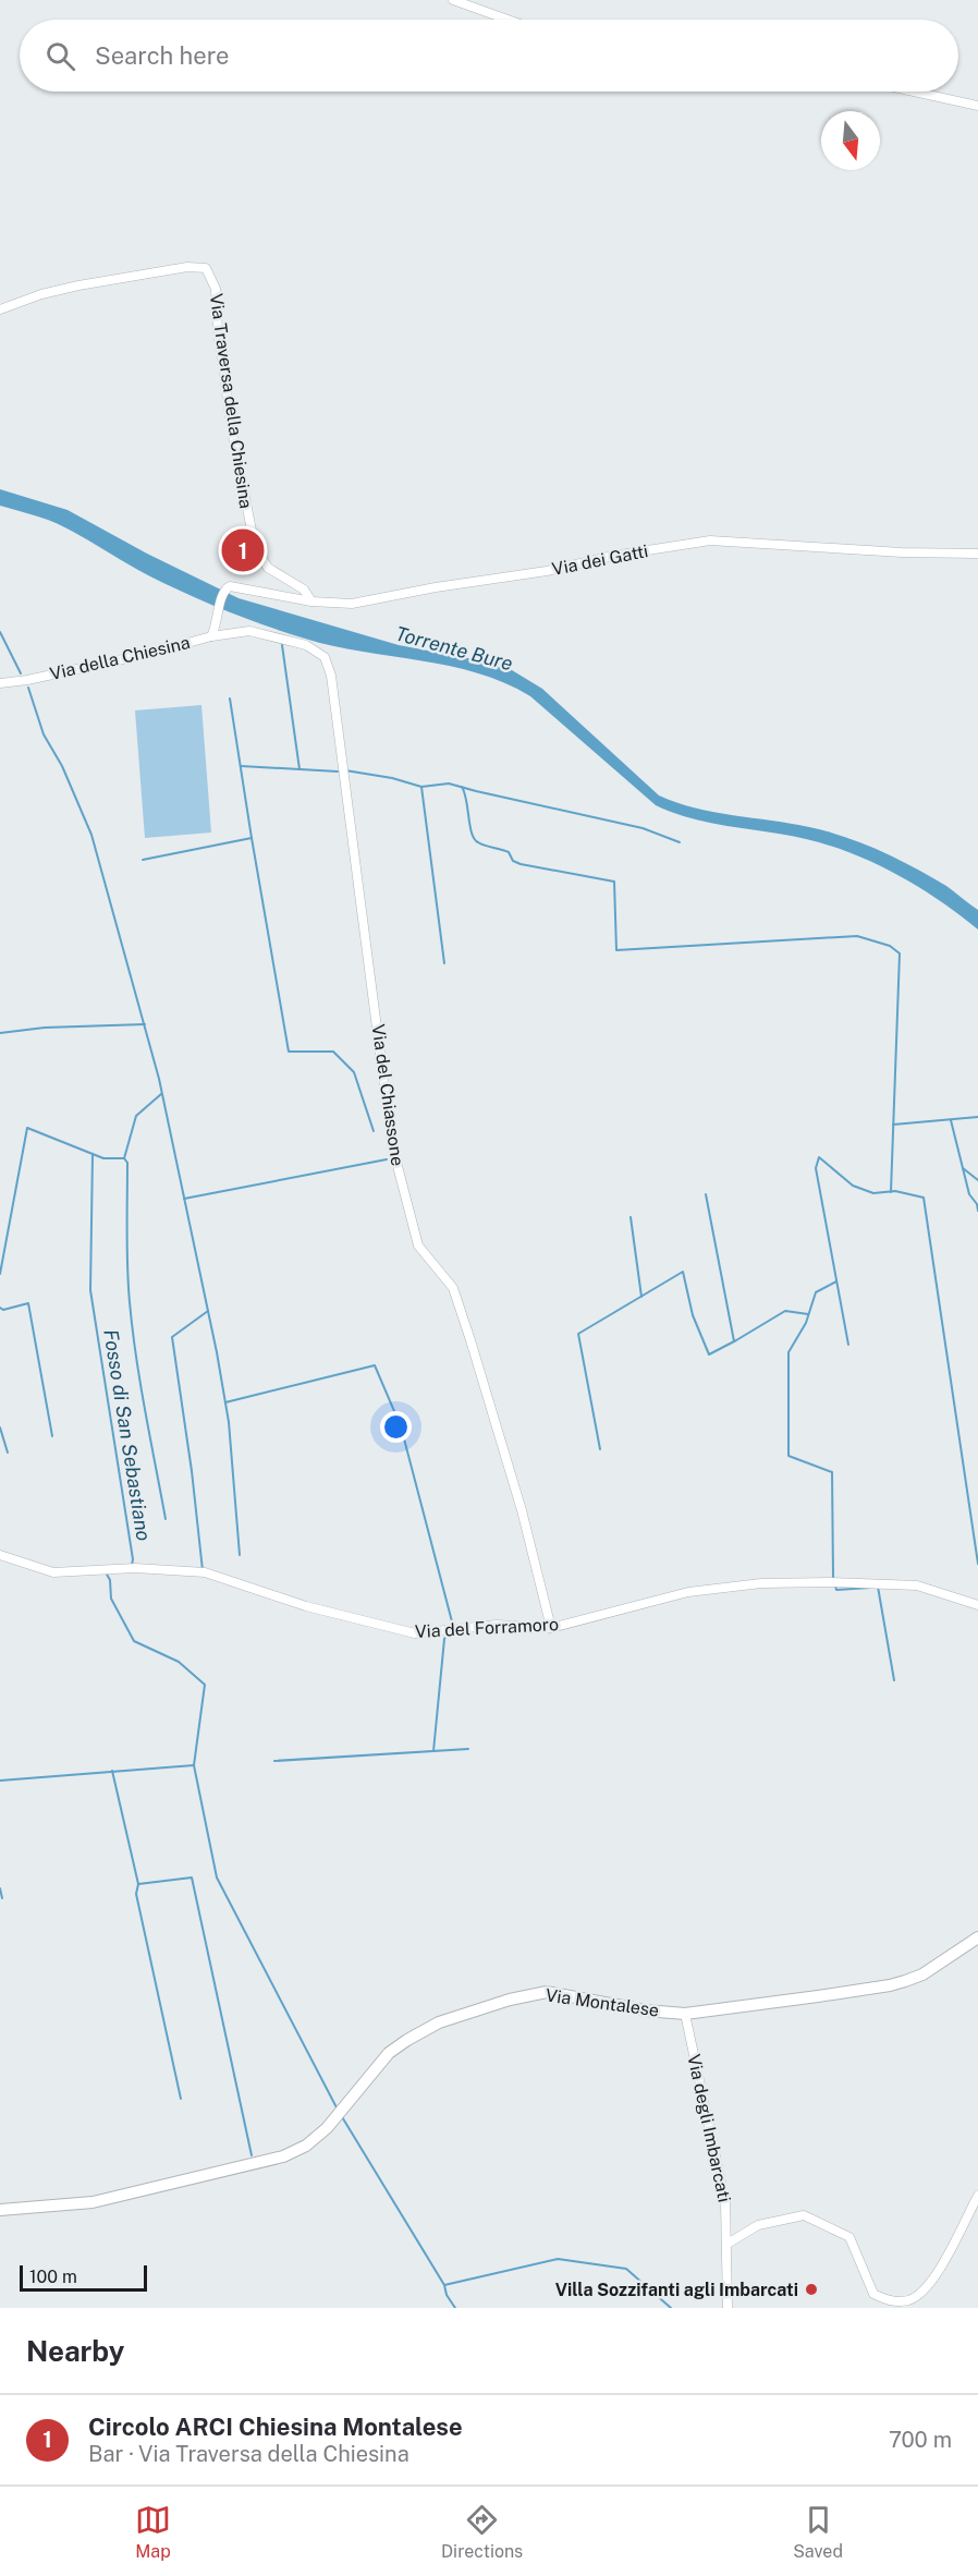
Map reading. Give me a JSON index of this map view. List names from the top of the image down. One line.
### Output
{"streets":{"main road":["Via Montalese"],"street":["Via Traversa della Chiesina","Via dei Gatti","Via della Chiesina","Via del Chiassone","Via del Forramoro","Via degli Imbarcati"]},"crossings":[["Via Traversa della Chiesina","Via dei Gatti"],["Via dei Gatti","Via della Chiesina"],["Via della Chiesina","Via del Chiassone"],["Via del Chiassone","Via del Forramoro"],["Via Montalese","Via degli Imbarcati"]],"water":["Torrente Bure","Fosso di San Sebastiano"],"places":["Villa Sozzifanti agli Imbarcati"],"scale_bar":"100 m","north":"bottom","page":{"search":"Search here","pins":"1","scale":"100 m","heading":"Nearby","list":[{"mark":"1","name":"Circolo ARCI Chiesina Montalese","note":"Bar · Via Traversa della Chiesina","value":"700 m"}],"nav":["Map","Directions","Saved"]}}
